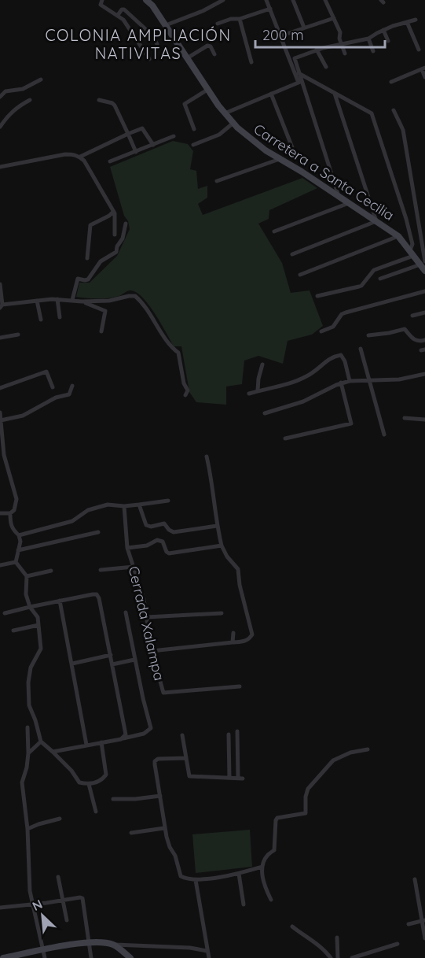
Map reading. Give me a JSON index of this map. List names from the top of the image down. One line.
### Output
{"streets":{"main road":["Carretera a Santa Cecilia"],"street":["Cerrada Xalampa"]},"districts":["COLONIA AMPLIACIÓN NATIVITAS"],"scale_bar":"200 m","north":"top left"}
